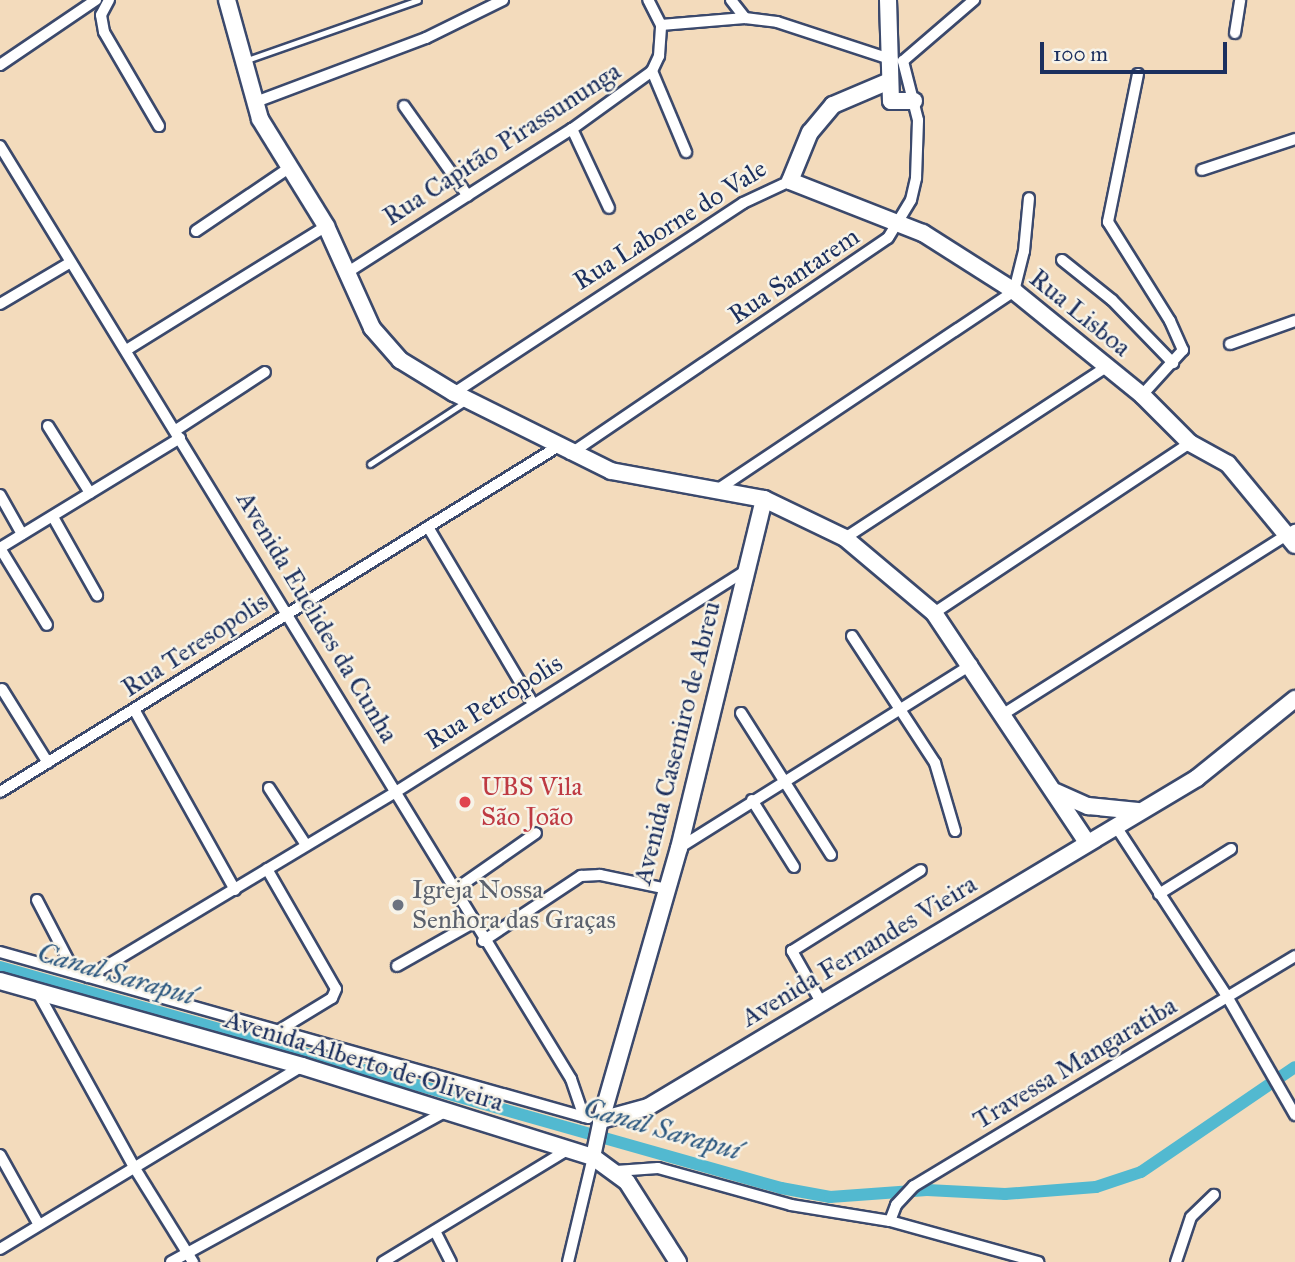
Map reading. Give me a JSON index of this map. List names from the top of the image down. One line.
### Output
{"streets":{"main road":["Rua Laborne do Vale","Rua Lisboa","Avenida Casemiro de Abreu","Avenida Fernandes Vieira","Avenida Alberto de Oliveira"],"street":["Rua Capitão Pirassununga","Rua Santarem","Avenida Euclides da Cunha","Rua Teresopolis","Rua Petropolis","Travessa Mangaratiba"]},"crossings":[["Rua Laborne do Vale","Rua Lisboa"],["Rua Santarem","Rua Lisboa"],["Rua Santarem","Rua Teresopolis"],["Avenida Euclides da Cunha","Rua Teresopolis"],["Avenida Euclides da Cunha","Rua Petropolis"],["Rua Petropolis","Avenida Casemiro de Abreu"],["Avenida Casemiro de Abreu","Avenida Fernandes Vieira"]],"water":["Canal Sarapuí"],"places":["UBS Vila São João","Igreja Nossa Senhora das Graças"],"scale_bar":"100 m"}
